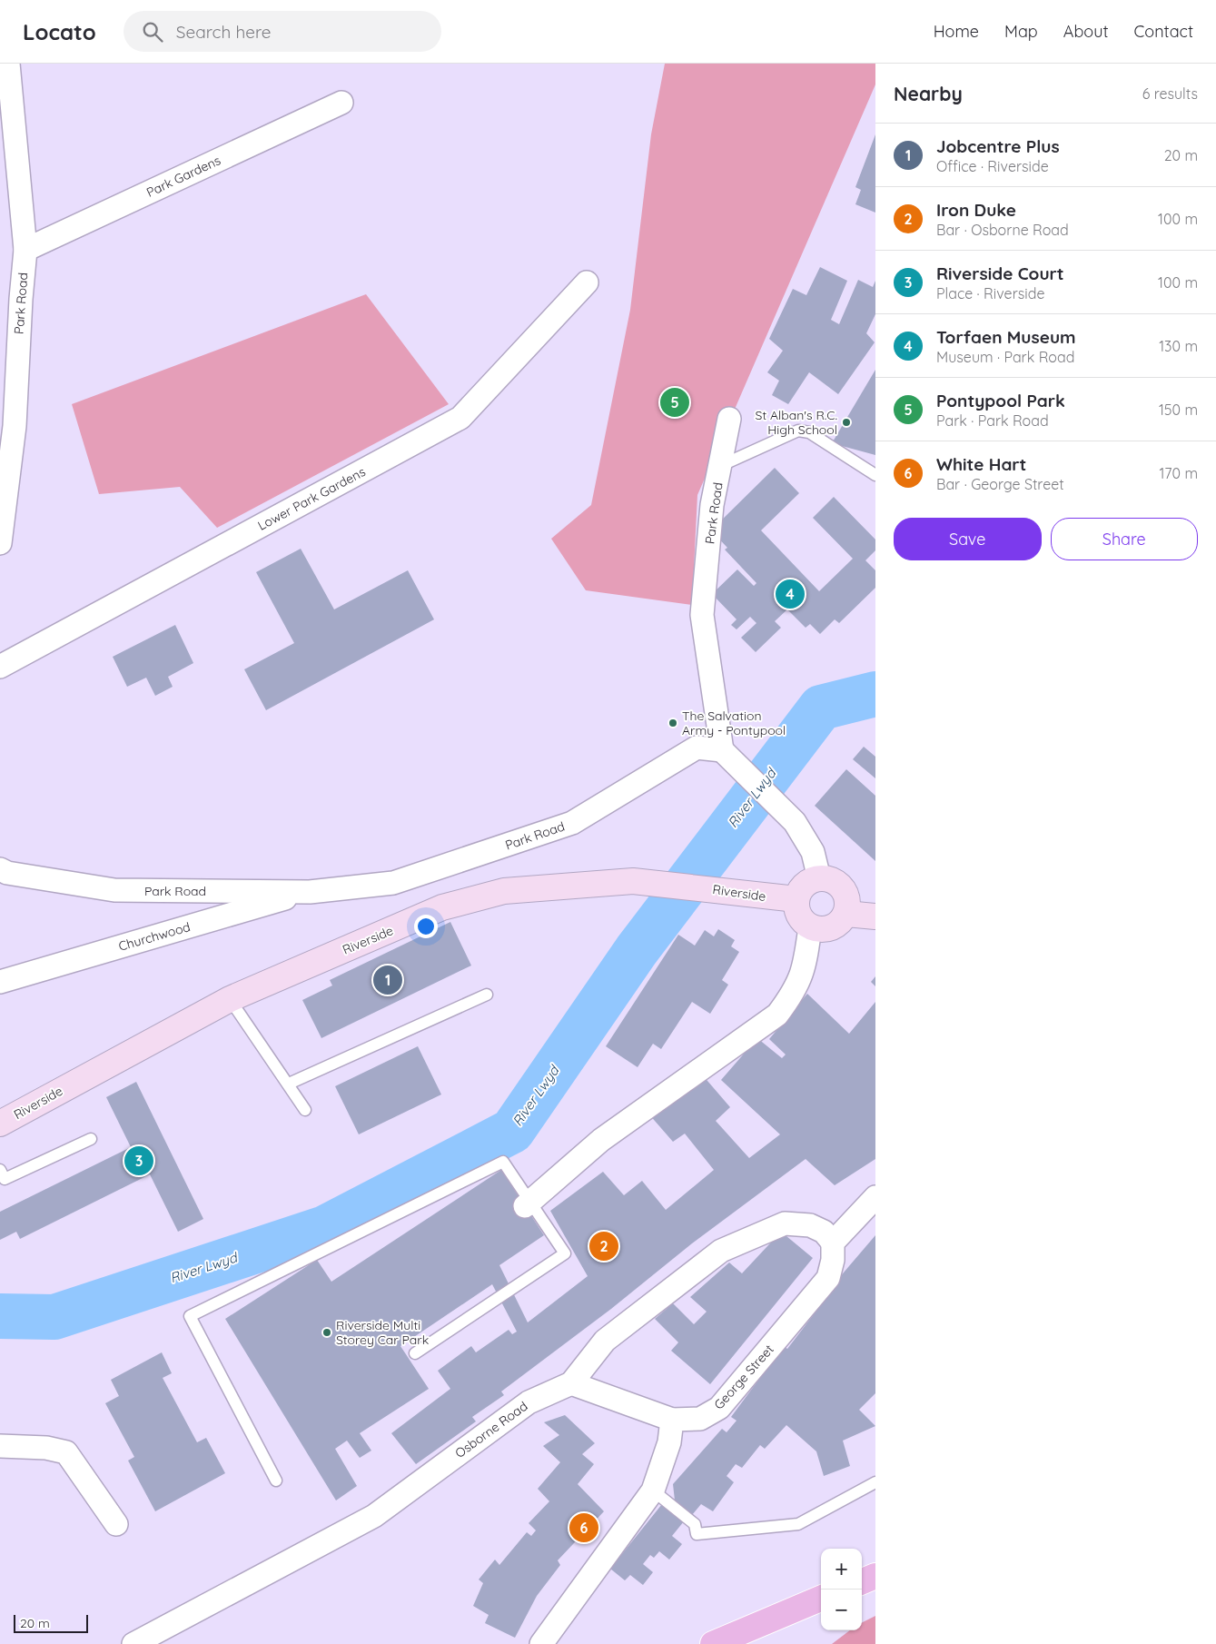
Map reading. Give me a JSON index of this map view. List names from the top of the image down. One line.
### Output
{"streets":{"street":["Park Gardens","Park Road","Lower Park Gardens","Riverside","Churchwood","George Street","Osborne Road"]},"crossings":[["Park Gardens","Park Road"],["Park Road","Churchwood"],["George Street","Osborne Road"]],"water":["River Lwyd"],"places":["St Alban's R.C. High School","The Salvation Army - Pontypool","Riverside Multi Storey Car Park"],"scale_bar":"20 m","page":{"header":"Locato","search":"Search here","nav":["Home","Map","About","Contact"],"heading":["Nearby","6 results"],"list":[{"mark":"1","name":"Jobcentre Plus","note":"Office · Riverside","value":"20 m"},{"mark":"2","name":"Iron Duke","note":"Bar · Osborne Road","value":"100 m"},{"mark":"3","name":"Riverside Court","note":"Place · Riverside","value":"100 m"},{"mark":"4","name":"Torfaen Museum","note":"Museum · Park Road","value":"130 m"},{"mark":"5","name":"Pontypool Park","note":"Park · Park Road","value":"150 m"},{"mark":"6","name":"White Hart","note":"Bar · George Street","value":"170 m"}],"pins":["5","4","1","3","2","6"],"buttons":["Save","Share"],"map_buttons":["+","−"],"scale":"20 m"}}
